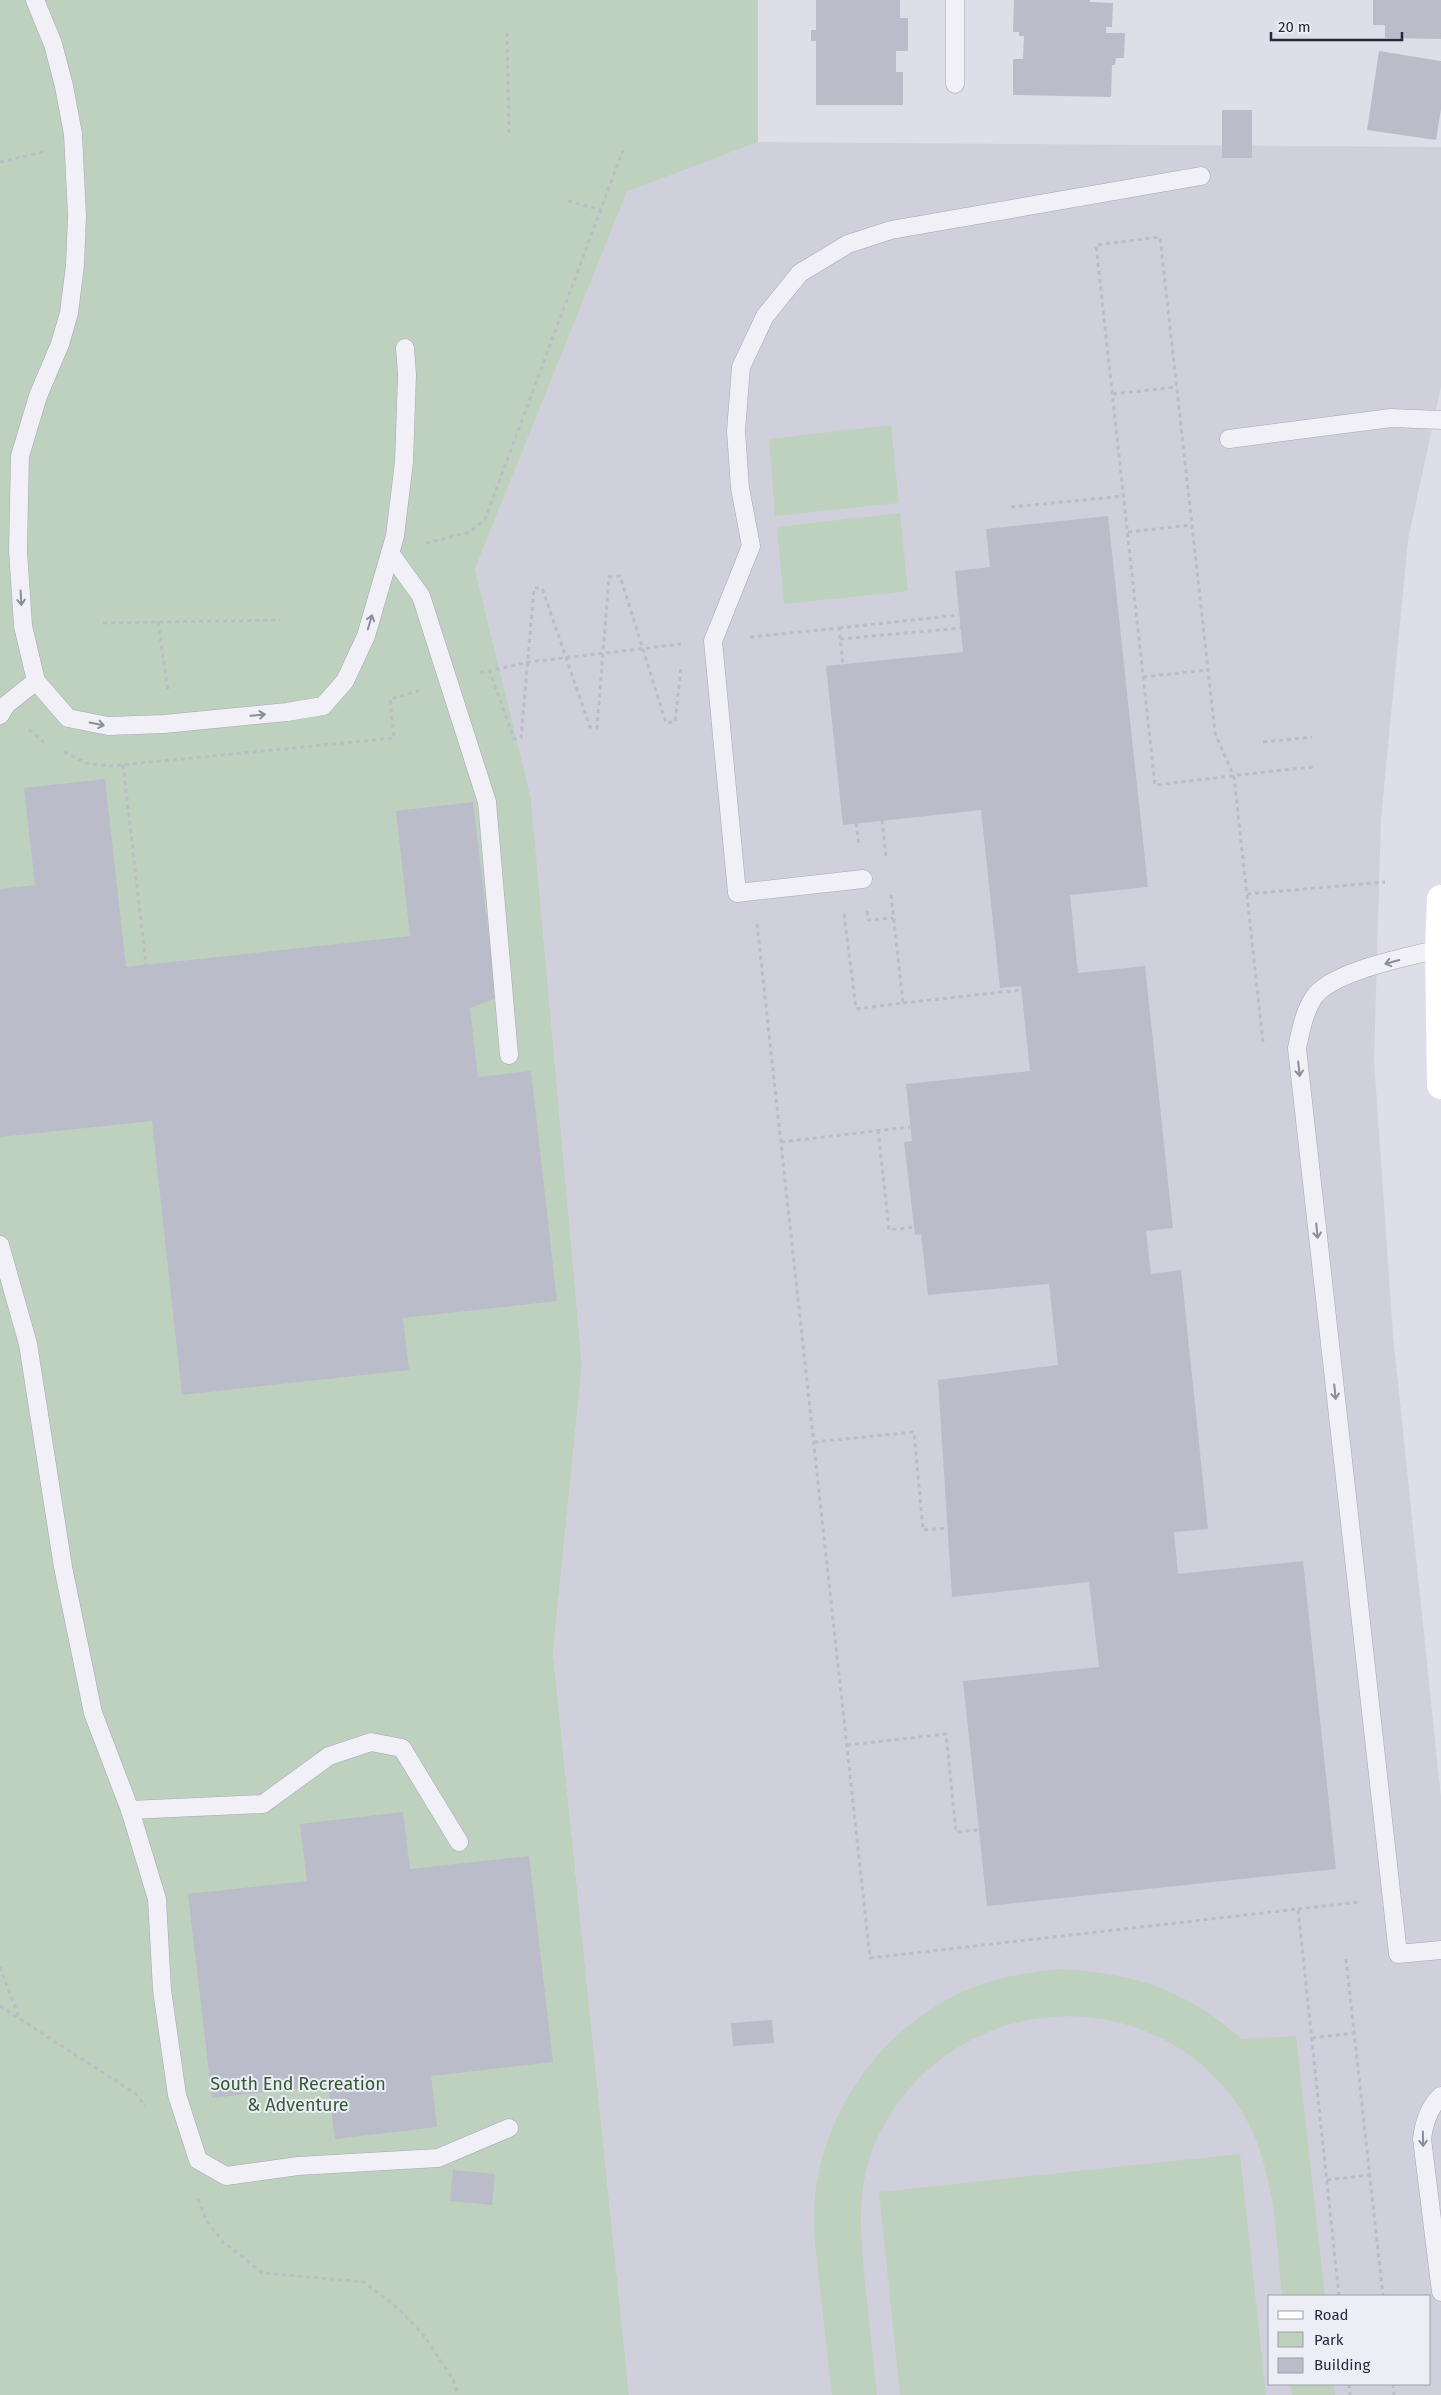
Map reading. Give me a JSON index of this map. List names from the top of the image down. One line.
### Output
{"parks":["South End Recreation & Adventure"],"legend":["Road","Park","Building"],"scale_bar":"20 m"}
